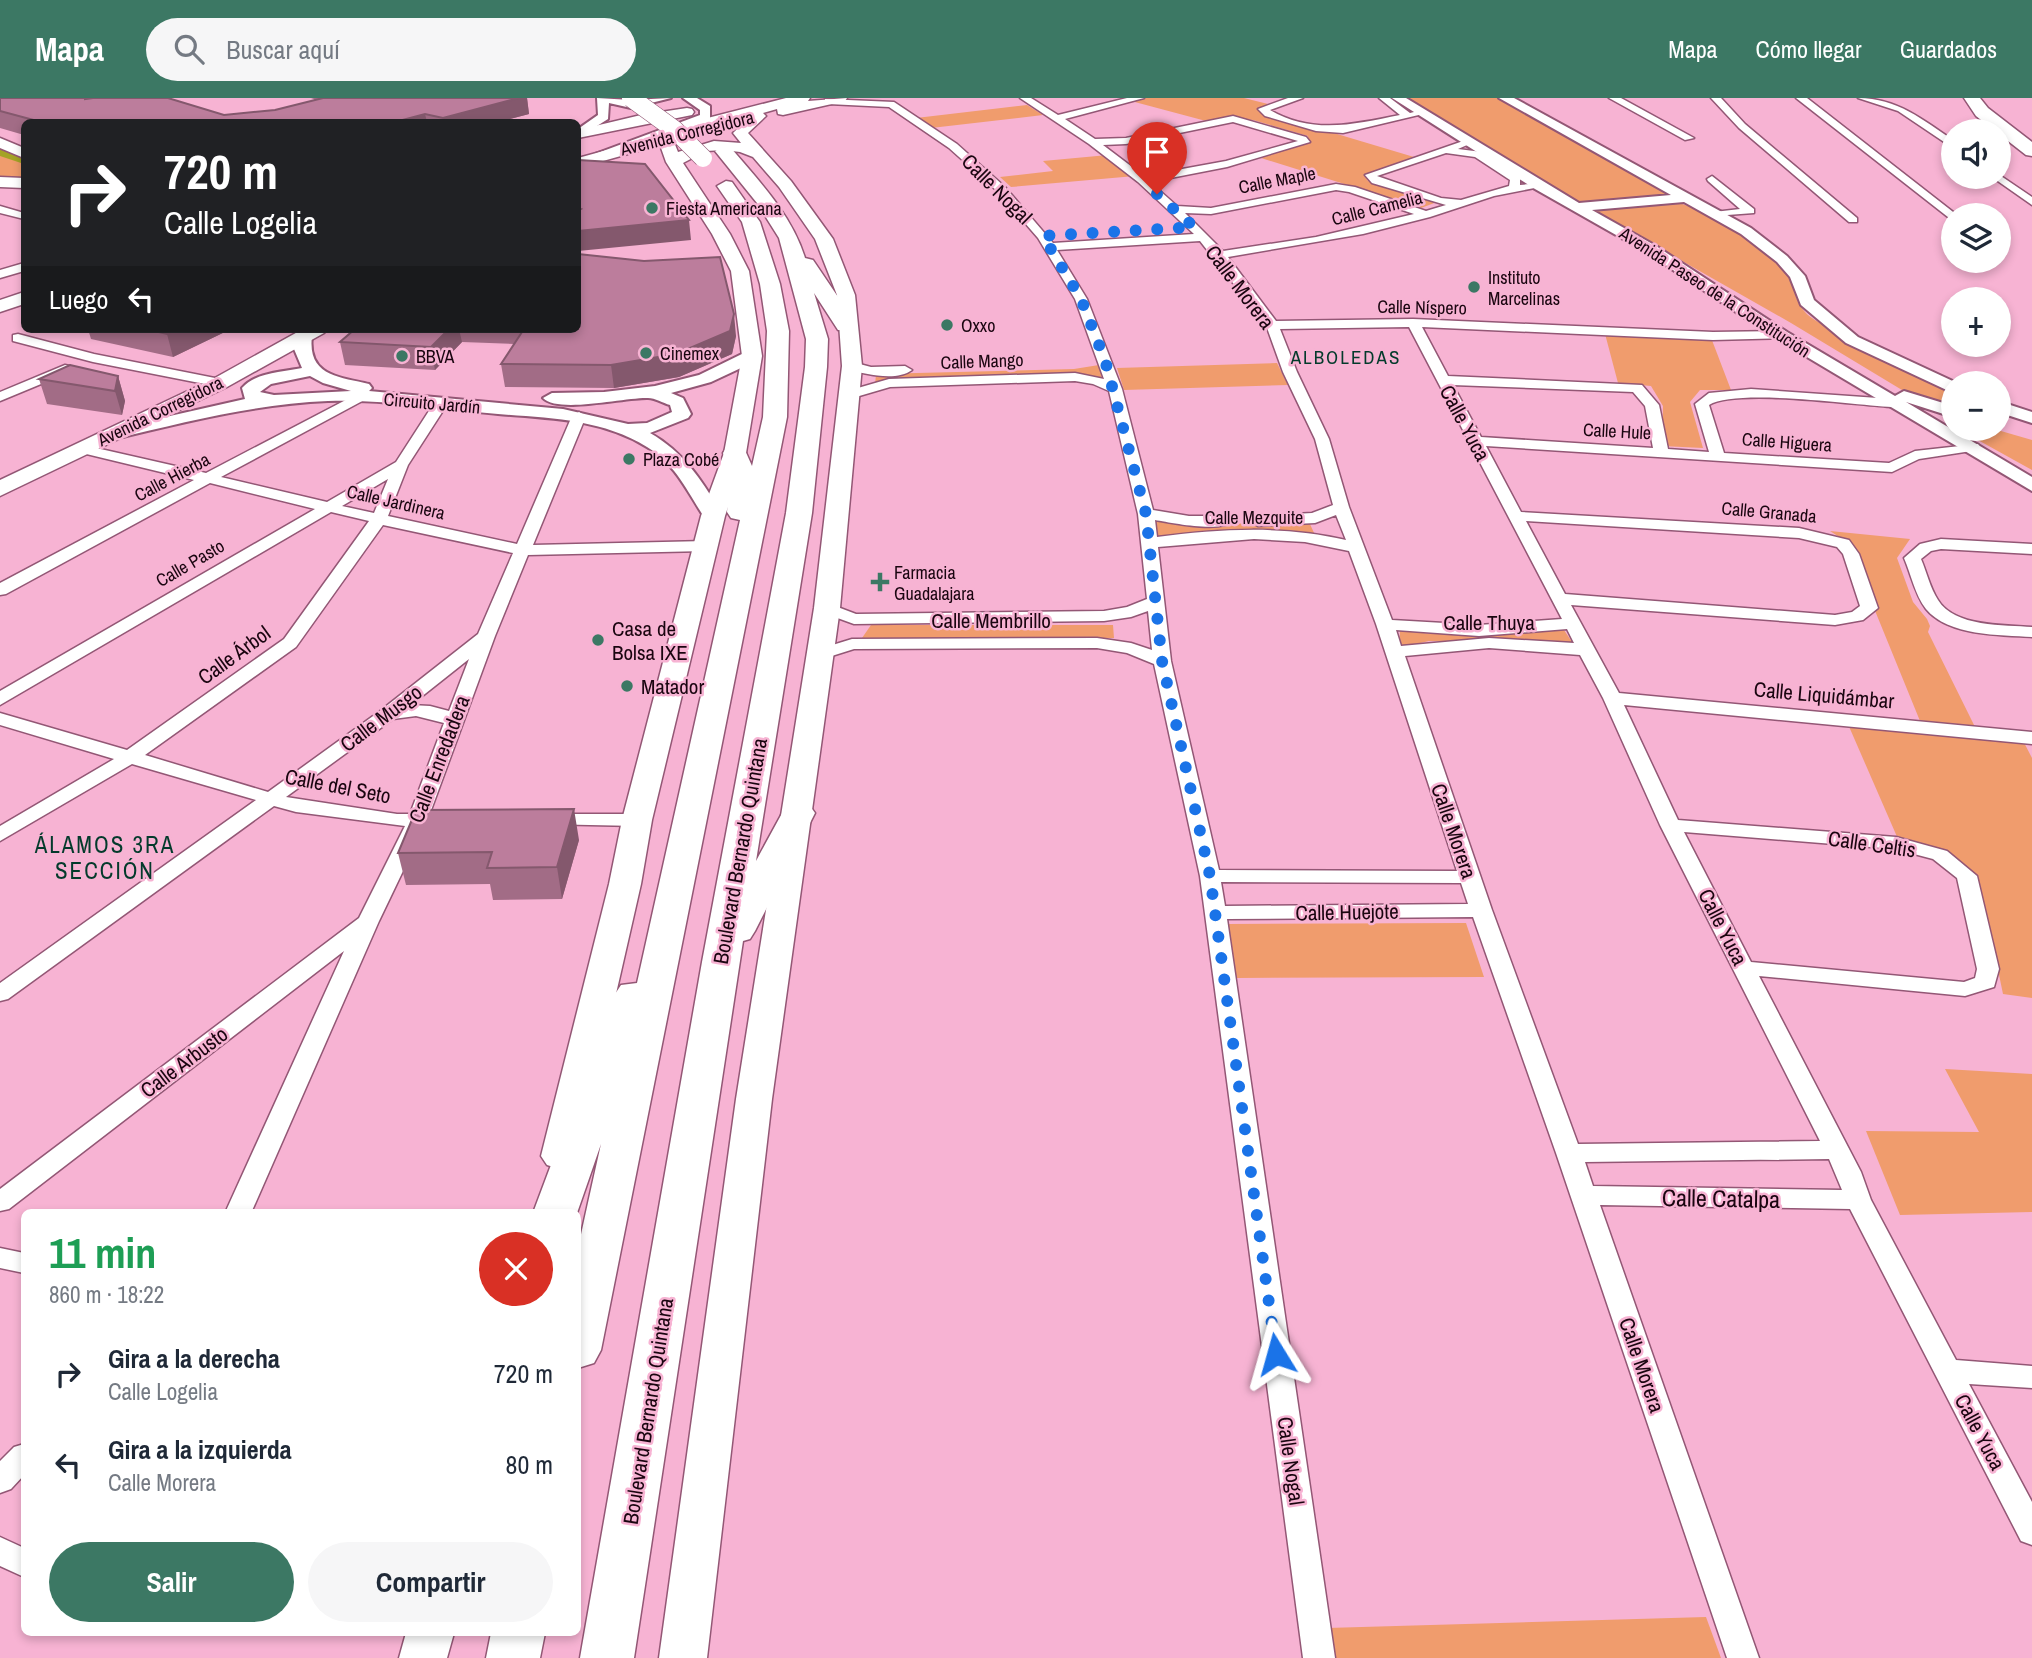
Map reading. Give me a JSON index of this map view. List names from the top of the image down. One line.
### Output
{"streets":{"main road":["Avenida Corregidora","Boulevard Bernardo Quintana"],"street":["Calle Maple","Calle Nogal","Calle Camelia","Calle Morera","Avenida Paseo de la Constitución","Calle Níspero","Calle Mango","Circuito Jardín","Calle Yuca","Calle Hule","Calle Higuera","Calle Hierba","Calle Jardinera","Calle Granada","Calle Mezquite","Calle Pasto","Calle Membrillo","Calle Thuya","Calle Árbol","Calle Liquidámbar","Calle Musgo","Calle Enredadera","Calle del Seto","Calle Celtis","Calle Huejote","Calle Arbusto","Calle Catalpa"]},"crossings":[["Avenida Corregidora","Calle Nogal"],["Avenida Corregidora","Circuito Jardín"],["Avenida Corregidora","Calle Jardinera"],["Avenida Corregidora","Boulevard Bernardo Quintana"],["Calle Maple","Calle Camelia"],["Calle Maple","Calle Morera"],["Calle Nogal","Calle Mango"],["Calle Nogal","Calle Mezquite"],["Calle Nogal","Calle Membrillo"],["Calle Nogal","Calle Huejote"],["Calle Camelia","Calle Morera"],["Calle Camelia","Avenida Paseo de la Constitución"],["Calle Morera","Calle Níspero"],["Calle Morera","Calle Mezquite"],["Calle Morera","Calle Thuya"],["Calle Morera","Calle Huejote"],["Calle Morera","Calle Catalpa"],["Avenida Paseo de la Constitución","Calle Níspero"],["Avenida Paseo de la Constitución","Calle Higuera"],["Calle Níspero","Calle Yuca"],["Calle Mango","Boulevard Bernardo Quintana"],["Circuito Jardín","Calle Hierba"],["Circuito Jardín","Calle Árbol"],["Circuito Jardín","Calle Enredadera"],["Calle Yuca","Calle Hule"],["Calle Yuca","Calle Granada"],["Calle Yuca","Calle Thuya"],["Calle Yuca","Calle Liquidámbar"],["Calle Yuca","Calle Celtis"],["Calle Yuca","Calle Catalpa"],["Calle Hierba","Calle Jardinera"],["Calle Jardinera","Calle Pasto"],["Calle Jardinera","Calle Árbol"],["Calle Jardinera","Calle Enredadera"],["Calle Pasto","Calle Árbol"],["Calle Membrillo","Boulevard Bernardo Quintana"],["Calle Árbol","Calle del Seto"],["Calle Musgo","Calle Enredadera"],["Calle Musgo","Calle del Seto"],["Calle Enredadera","Calle del Seto"],["Calle Enredadera","Calle Arbusto"]],"districts":["ALBOLEDAS","ÁLAMOS 3RA SECCIÓN"],"places":{"other":["Fiesta Americana","Instituto Marcelinas","Oxxo","Cinemex","BBVA","Plaza Cobé","Casa de Bolsa IXE","Matador"],"health":["Farmacia Guadalajara"]},"page":{"header":"Mapa","search":"Buscar aquí","nav":["Mapa","Cómo llegar","Guardados"],"map_buttons":["+","−"],"turn":["720 m","Calle Logelia"],"then":"Luego","heading":["11 min","860 m · 18:22"],"list":[{"name":"Gira a la derecha","note":"Calle Logelia","value":"720 m"},{"name":"Gira a la izquierda","note":"Calle Morera","value":"80 m"}],"buttons":["Salir","Compartir"]}}
